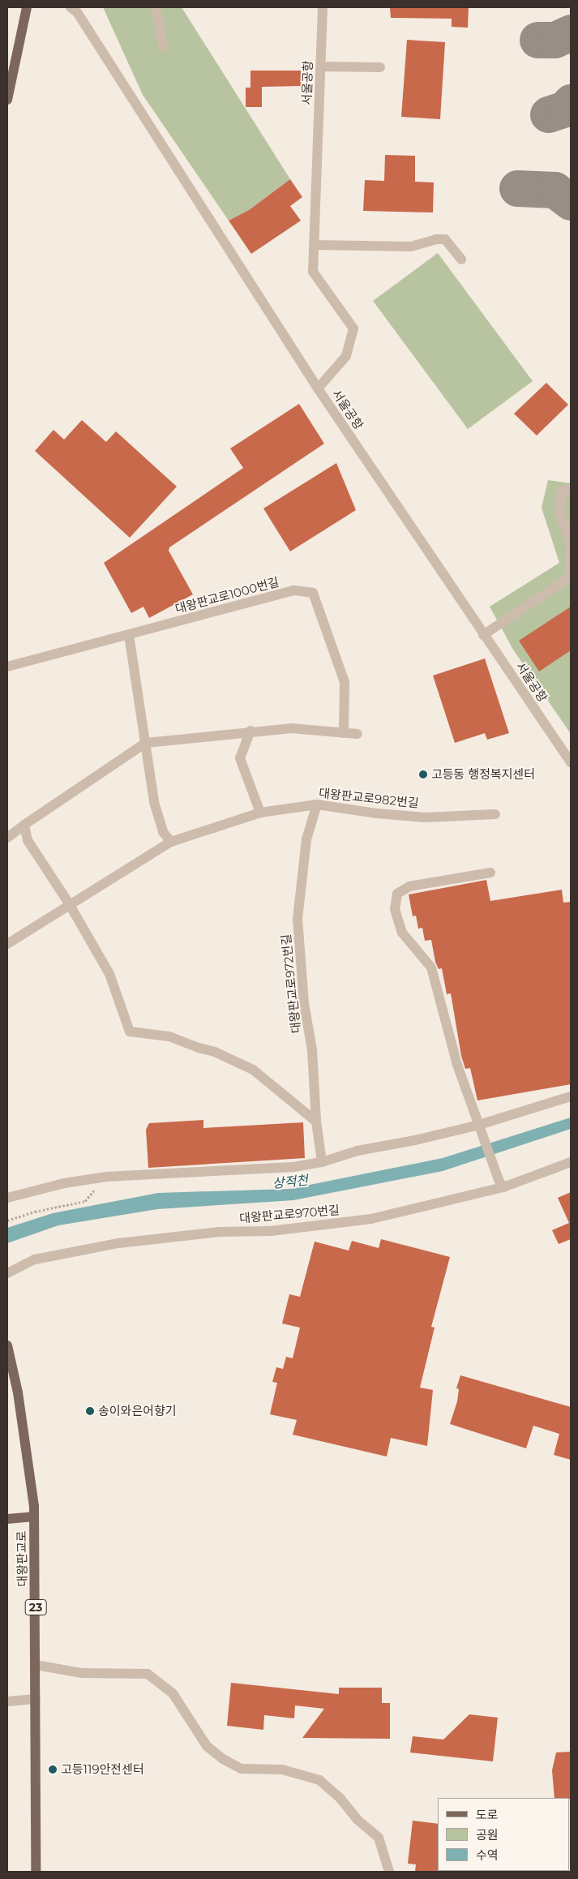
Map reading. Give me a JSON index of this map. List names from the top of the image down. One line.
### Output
{"streets":{"main road":["대왕판교로","23"],"street":["서울공항","대왕판교로1000번길","대왕판교로982번길","대왕판교로972번길","대왕판교로970번길"]},"crossings":[["대왕판교로982번길","대왕판교로972번길"]],"water":["상적천"],"places":["고등동 행정복지센터","송이와은어향기","고등119안전센터"],"legend":["도로","공원","수역"]}
